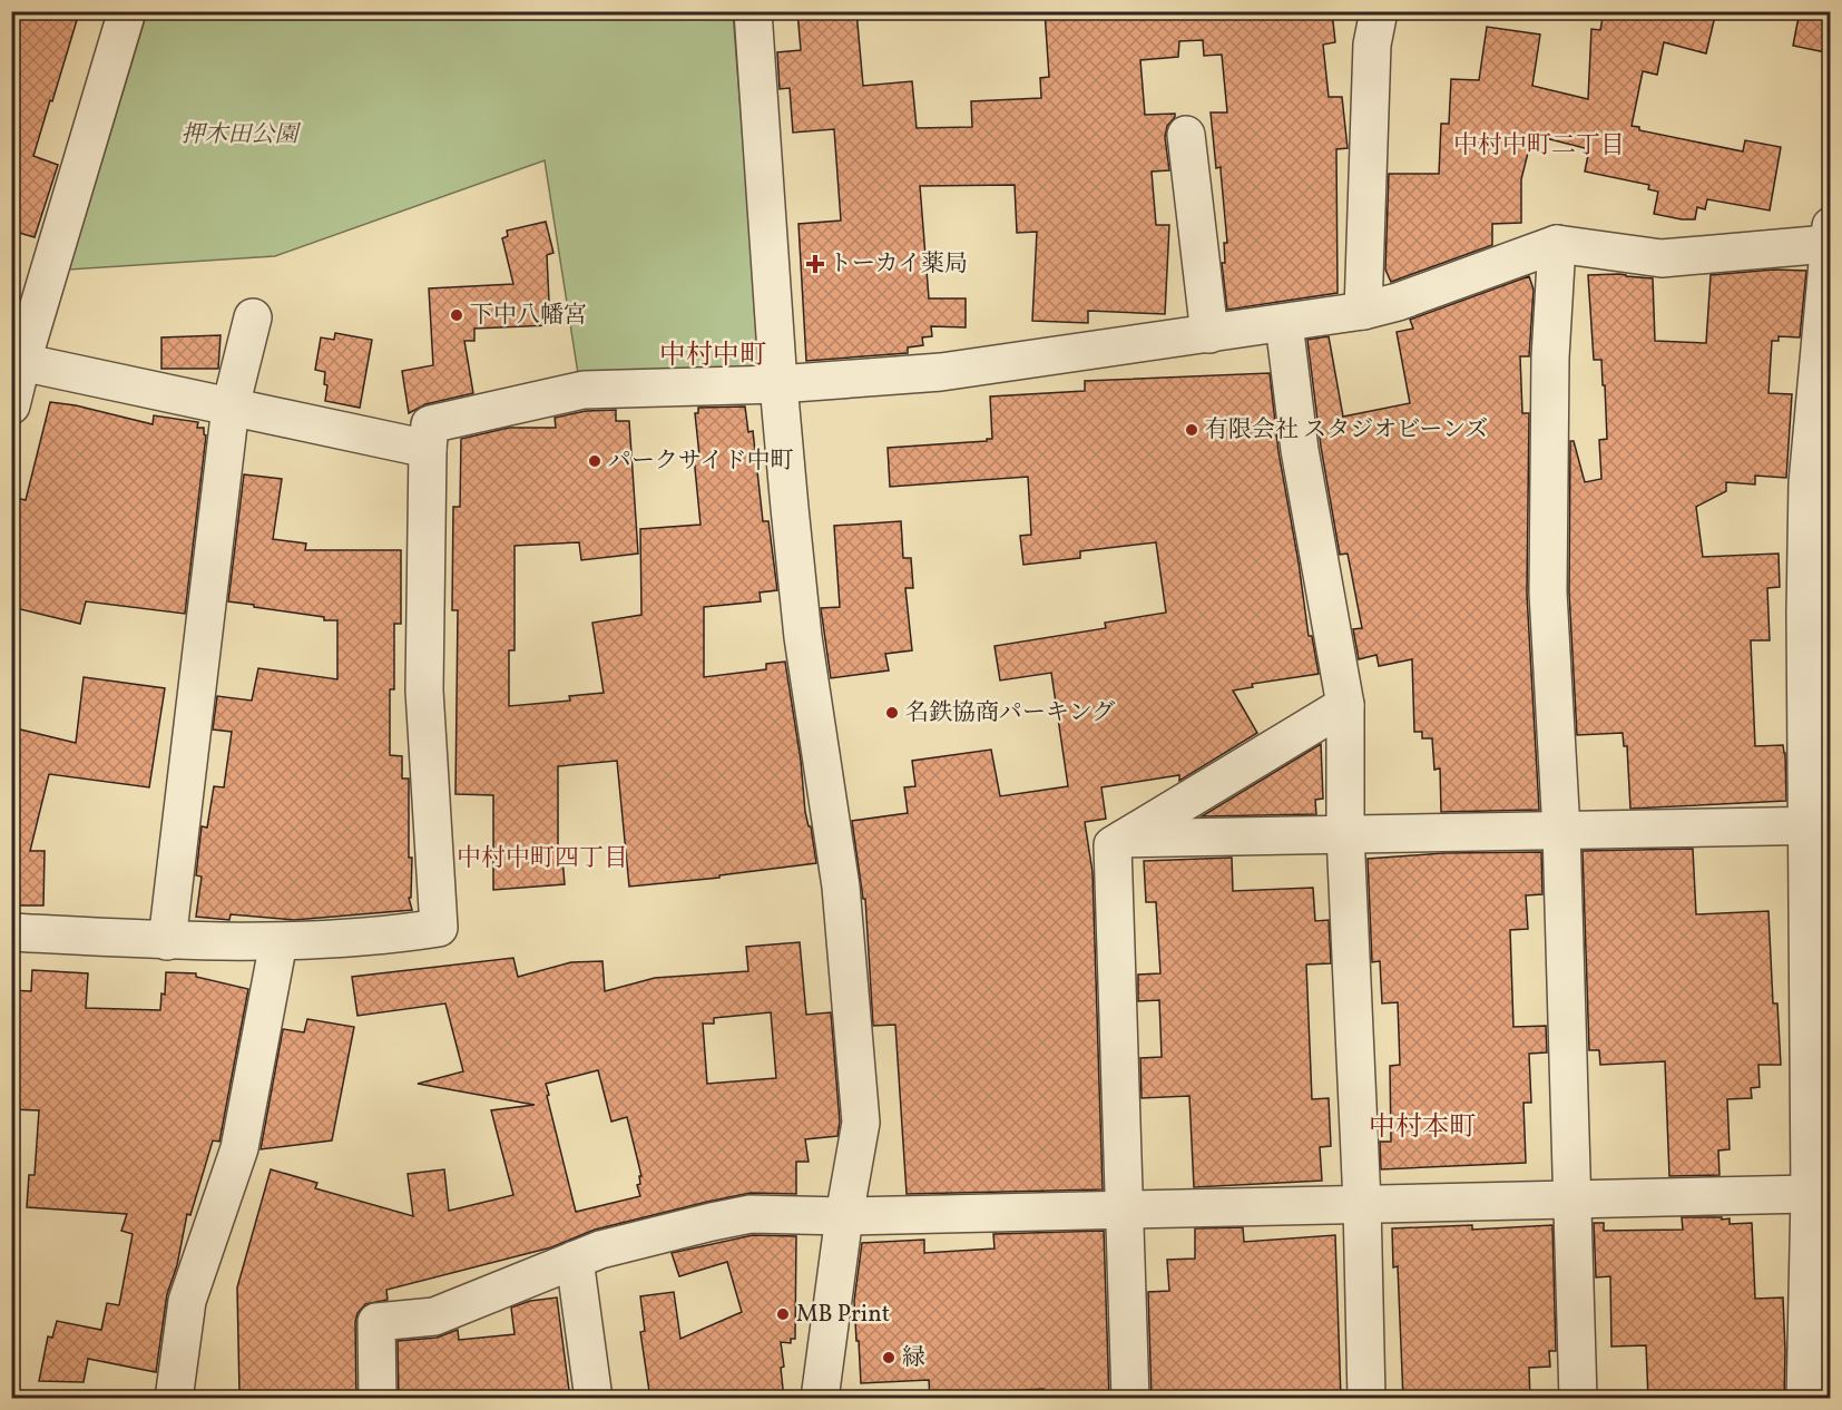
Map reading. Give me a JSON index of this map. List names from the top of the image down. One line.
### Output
{"districts":["中村中町二丁目","中村中町","中村中町四丁目","中村本町"],"parks":["押木田公園"],"places":{"health":["トーカイ薬局"],"other":["下中八幡宮","有限会社 スタジオビーンズ","パークサイド中町","名鉄協商パーキング","MB Print","緑"]}}
